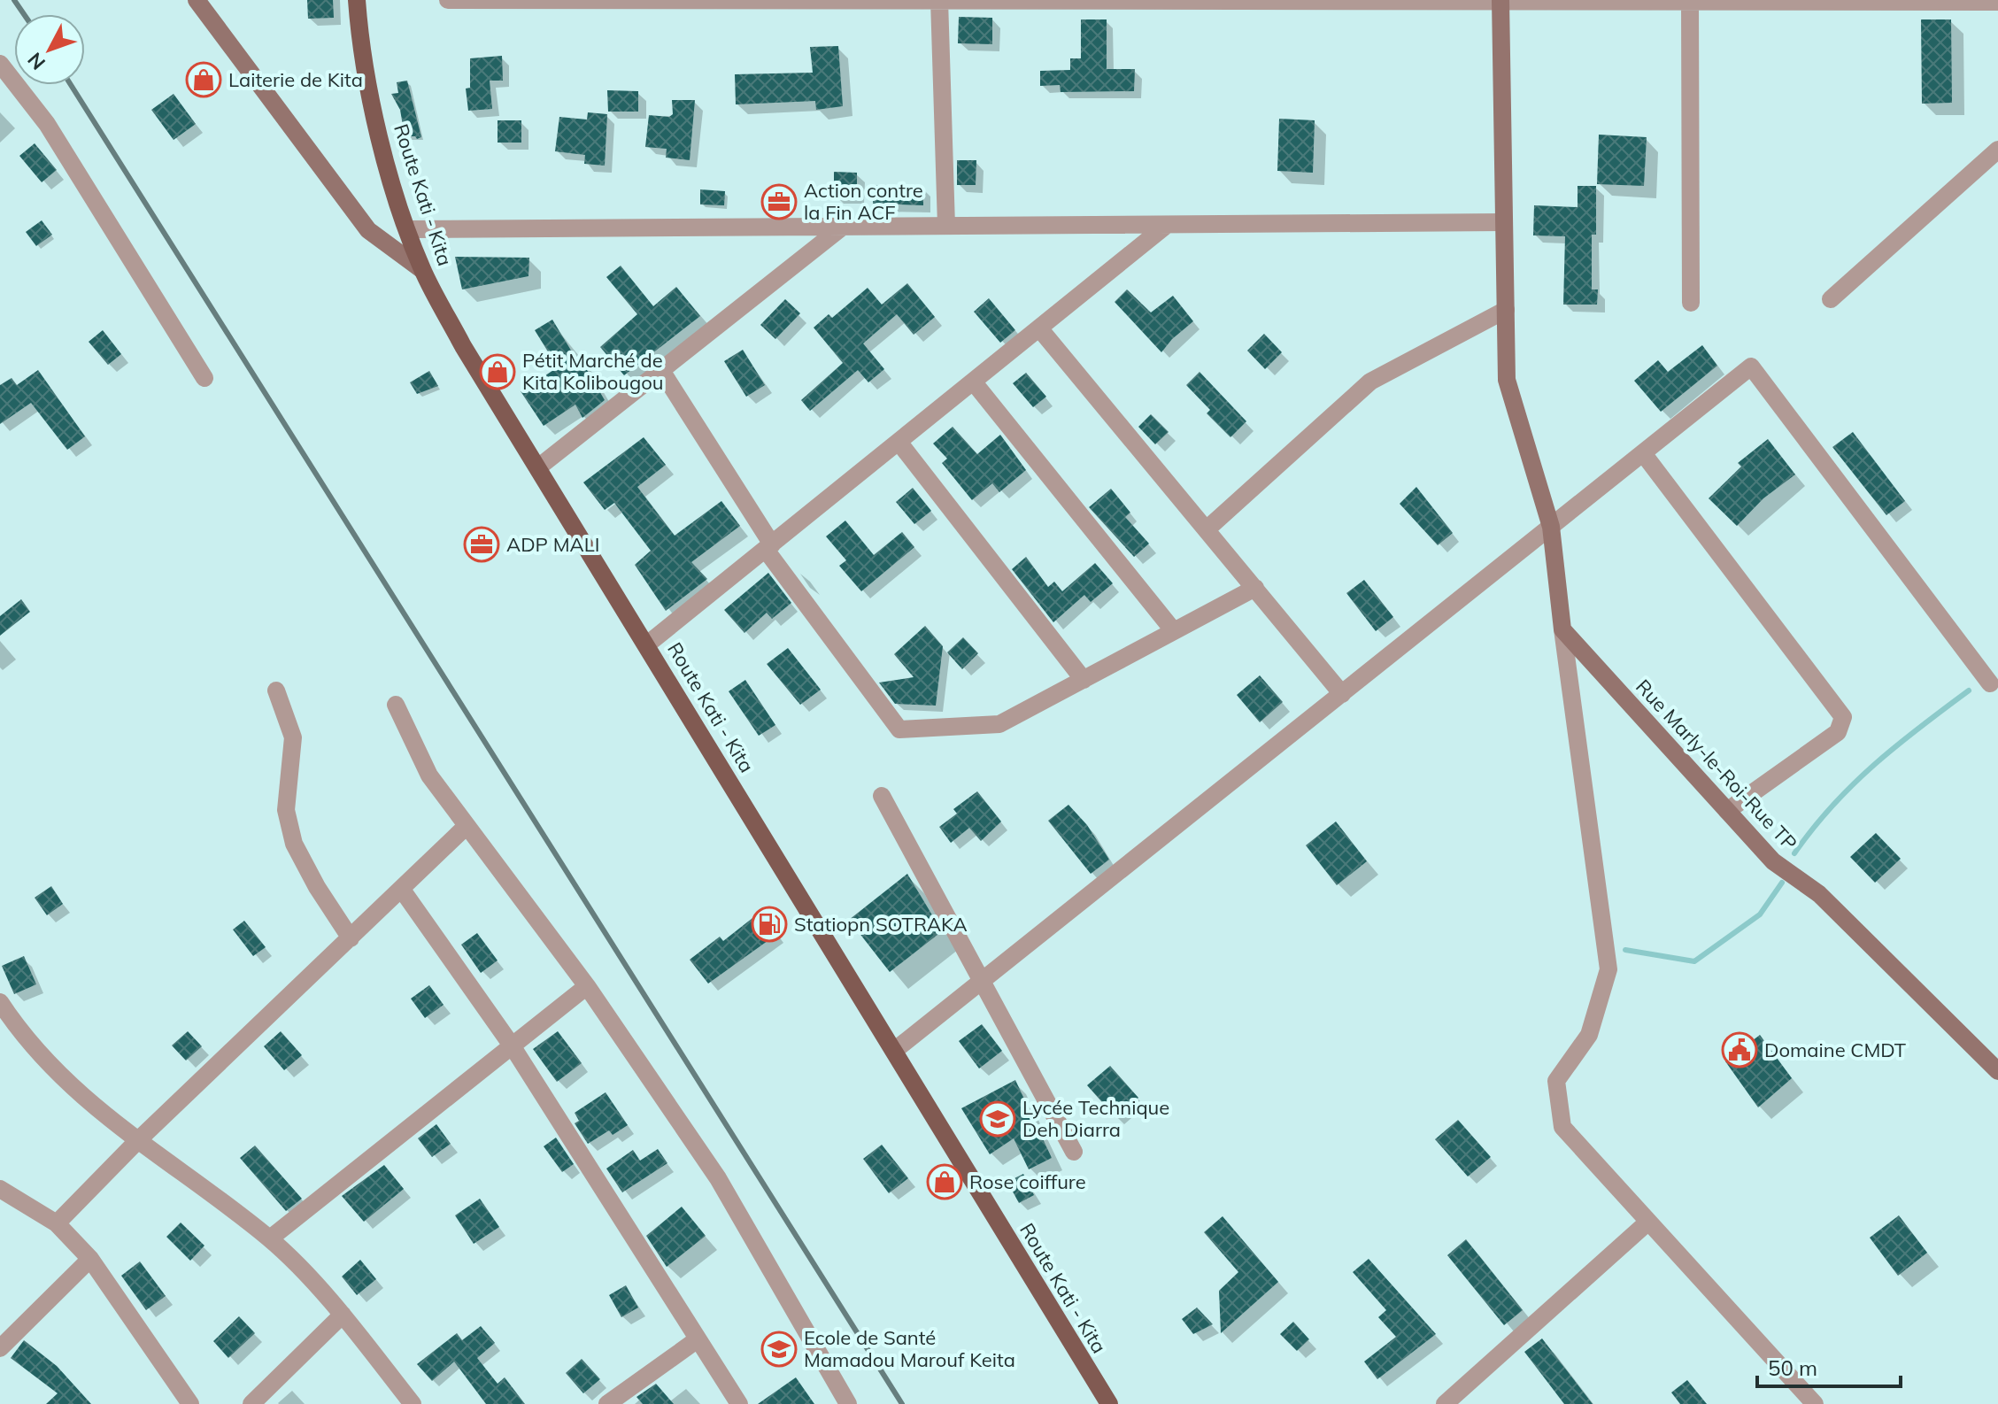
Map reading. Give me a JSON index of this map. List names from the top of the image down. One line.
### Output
{"streets":{"main road":["Route Kati - Kita"],"street":["Rue Marly-le-Roi-Rue TP"]},"places":{"shop":["Laiterie de Kita","Pétit Marché de Kita Kolibougou","Rose coiffure"],"office":["Action contre la Fin ACF","ADP MALI"],"fuel station":["Statiopn SOTRAKA"],"public building":["Domaine CMDT"],"school or university":["Lycée Technique Deh Diarra","Ecole de Santé Mamadou Marouf Keita"]},"scale_bar":"50 m","north":"bottom left"}
